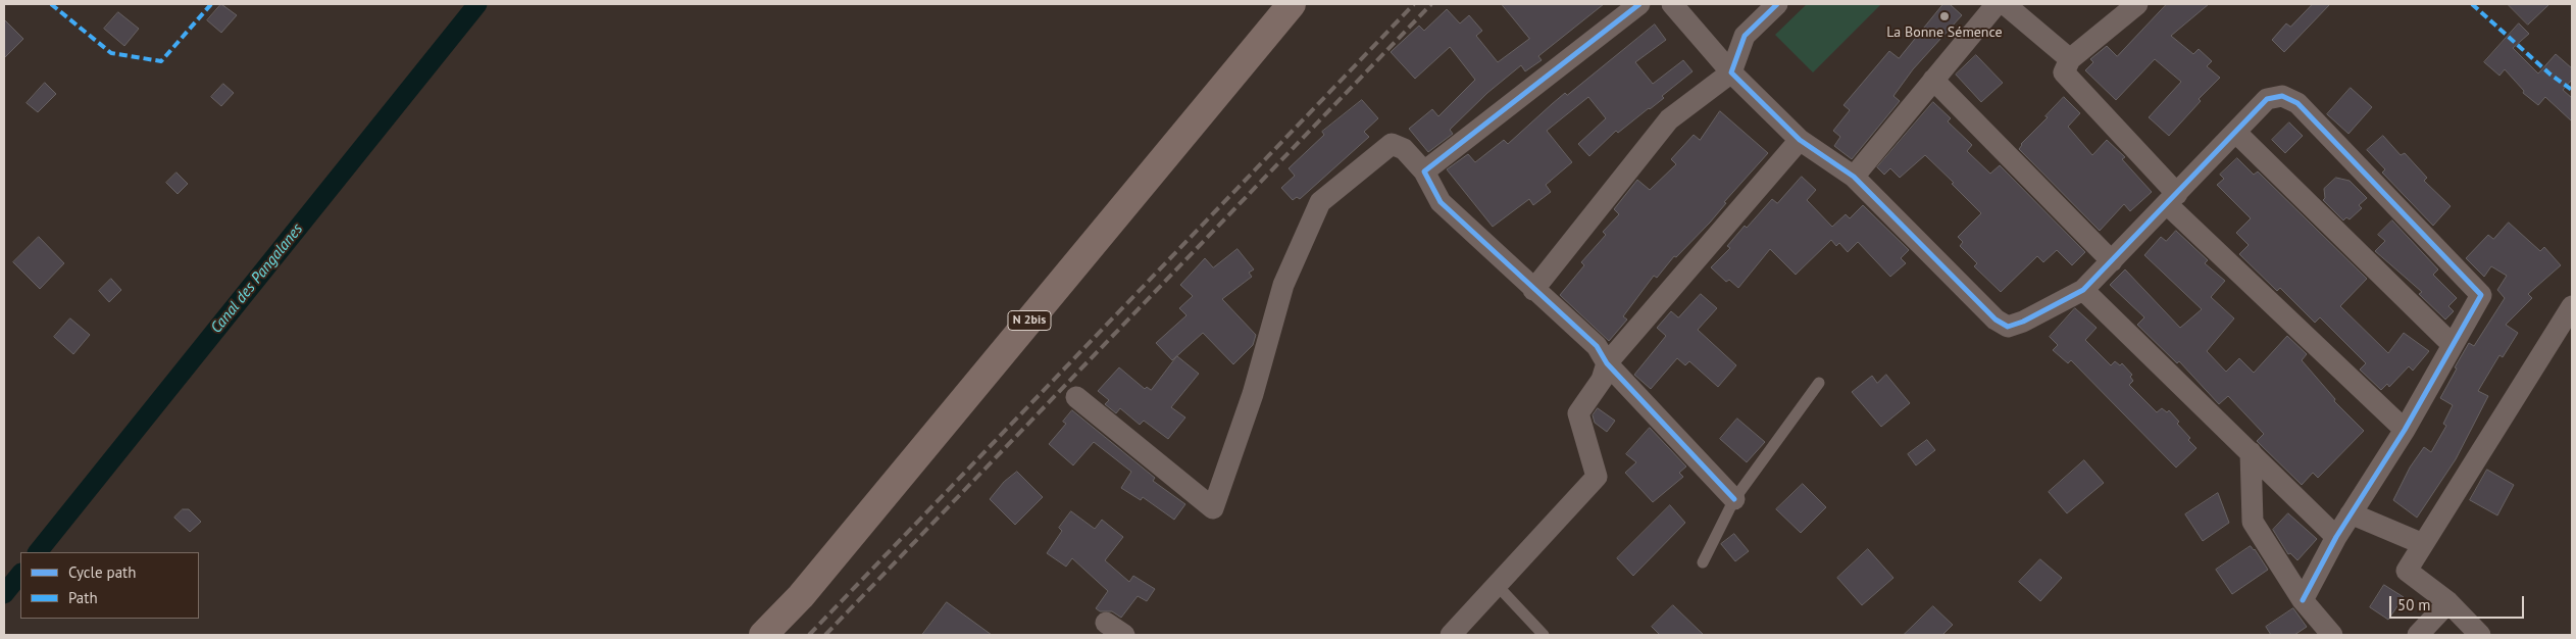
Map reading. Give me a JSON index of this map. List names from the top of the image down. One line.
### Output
{"streets":{"main road":["N 2bis"]},"water":["Canal des Pangalanes"],"places":["La Bonne Sémence"],"legend":["Cycle path","Path"],"scale_bar":"50 m"}
